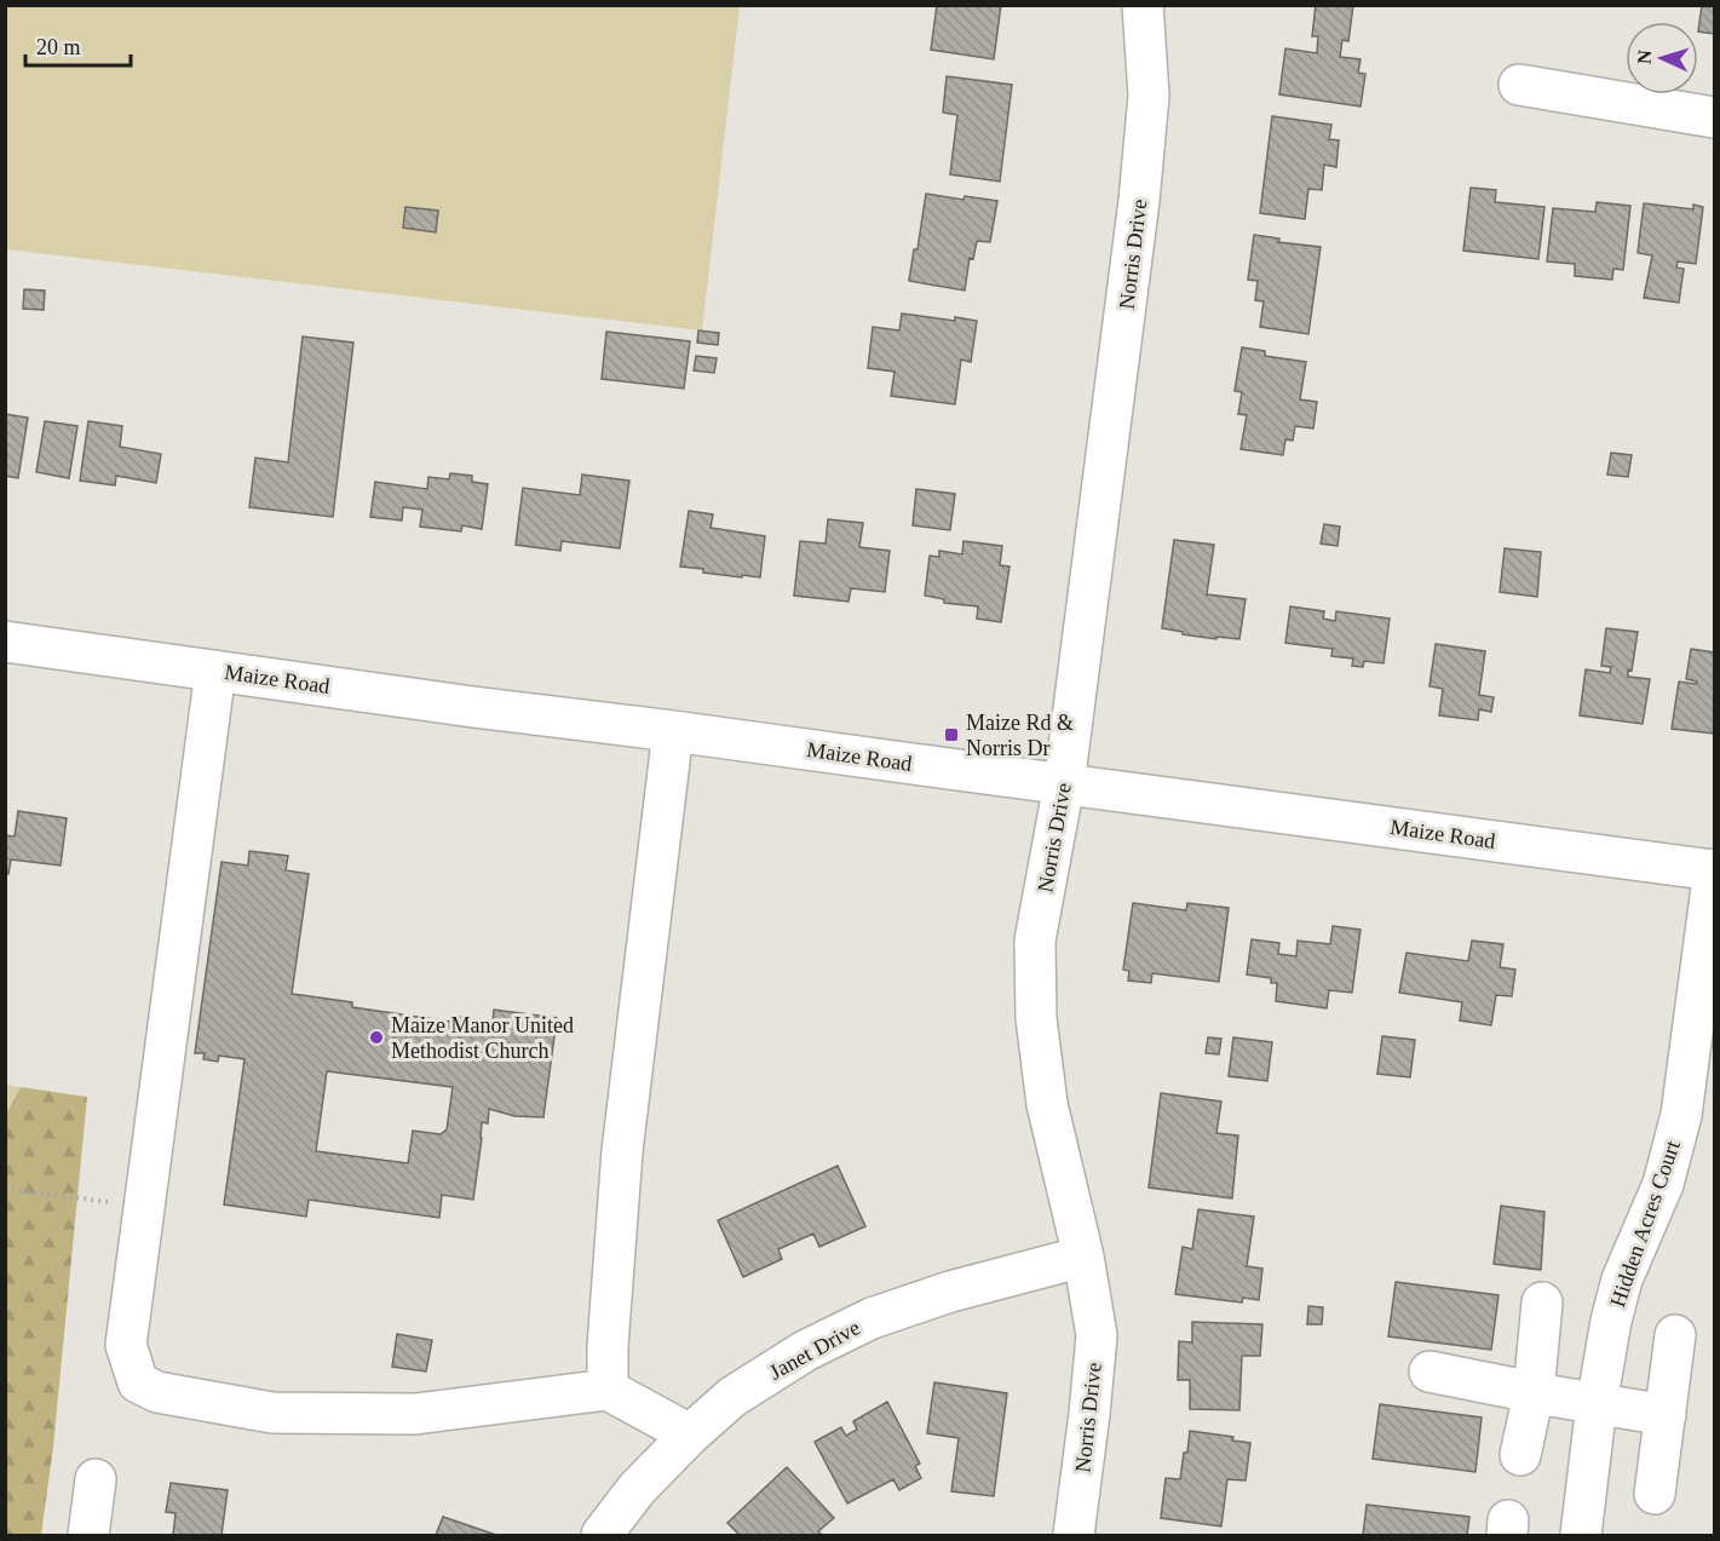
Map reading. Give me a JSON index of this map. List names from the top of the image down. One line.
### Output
{"streets":{"street":["Norris Drive","Maize Road","Hidden Acres Court","Janet Drive"]},"crossings":[["Norris Drive","Maize Road"],["Norris Drive","Janet Drive"],["Maize Road","Hidden Acres Court"]],"places":{"transit":["Maize Rd & Norris Dr"],"other":["Maize Manor United Methodist Church"]},"scale_bar":"20 m","north":"left"}
